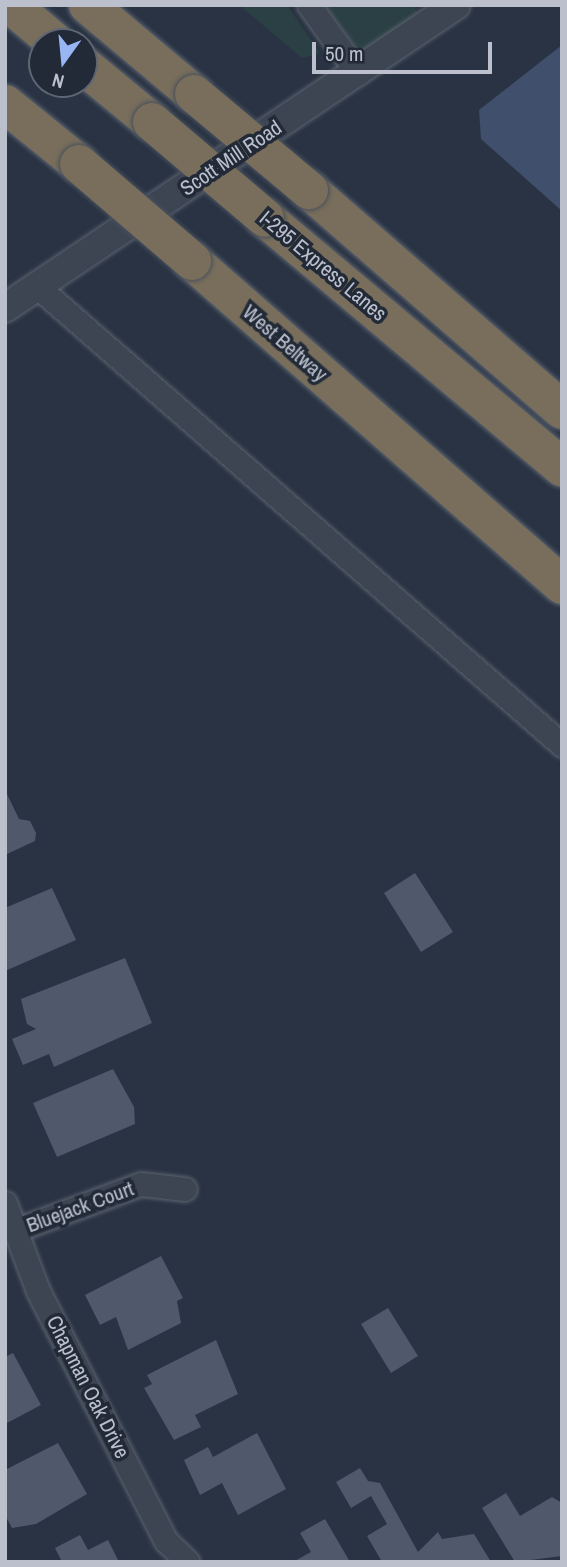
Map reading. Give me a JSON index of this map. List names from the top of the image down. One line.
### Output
{"streets":{"highway":["I-295 Express Lanes","West Beltway"],"street":["Scott Mill Road","Bluejack Court","Chapman Oak Drive"]},"crossings":[["Bluejack Court","Chapman Oak Drive"]],"scale_bar":"50 m","north":"bottom"}
